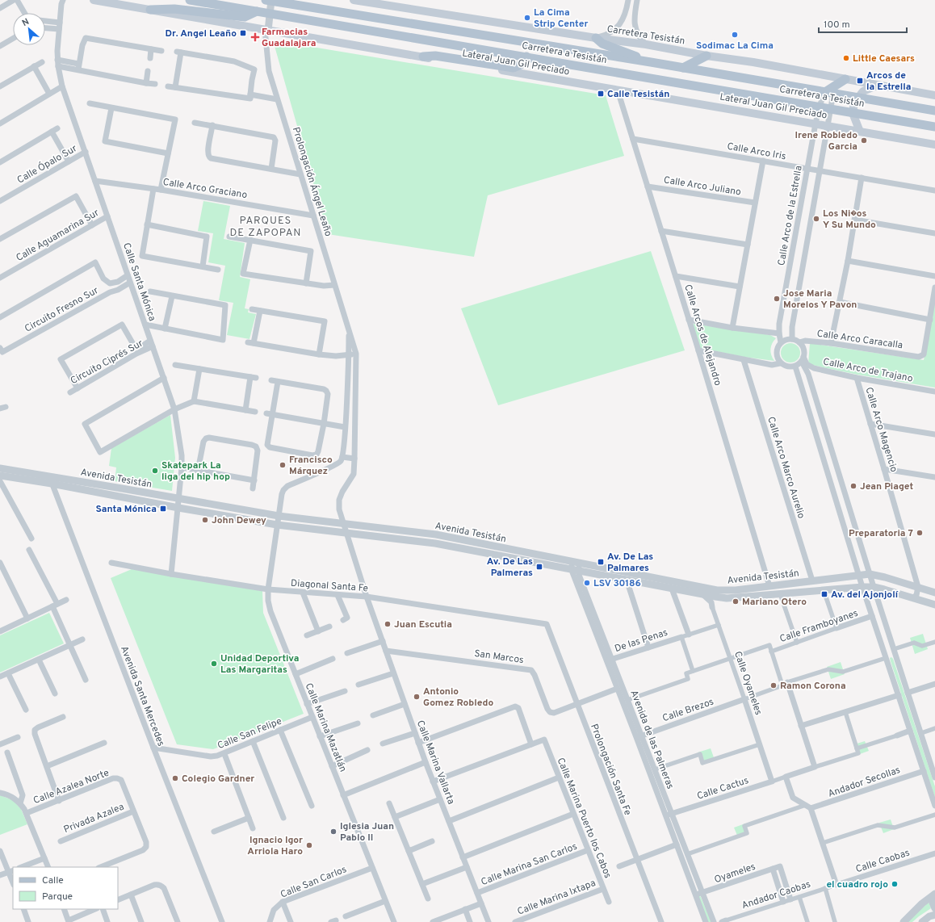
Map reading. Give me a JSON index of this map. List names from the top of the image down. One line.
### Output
{"streets":{"main road":["Carretera Tesistán","Carretera a Tesistán","Lateral Juan Gil Preciado"],"street":["Calle Arco Iris","Calle Ópalo Sur","Prolongación Ángel Leaño","Calle Arco Juliano","Calle Arco Graciano","Calle Arco de la Estrella","Calle Aguamarina Sur","Calle Santa Mónica","Circuito Fresno Sur","Calle Arcos de Alejandro","Calle Arco Caracalla","Circuito Ciprés Sur","Calle Arco de Trajano","Calle Arco Magencio","Calle Arco Marco Aurelio","Avenida Tesistán","Diagonal Santa Fe","Calle Framboyanes","De las Penas","San Marcos","Calle Oyameles","Avenida Santa Mercedes","Calle Brezos","Calle Marina Mazatlán","Calle San Felipe","Avenida de las Palmeras","Calle Marina Vallarta","Prolongación Santa Fe","Andador Secollas","Calle Azalea Norte","Calle Cactus","Privada Azalea","Calle Marina Puerto los Cabos","Calle Caobas","Calle Marina San Carlos","Oyameles","Calle San Carlos","Andador Caobas","Calle Marina Ixtapa"]},"crossings":[["Carretera a Tesistán","Prolongación Ángel Leaño"],["Carretera a Tesistán","Calle Arco de la Estrella"],["Lateral Juan Gil Preciado","Prolongación Ángel Leaño"],["Lateral Juan Gil Preciado","Calle Arco de la Estrella"],["Lateral Juan Gil Preciado","Calle Arcos de Alejandro"],["Calle Arco Iris","Calle Arco de la Estrella"],["Calle Arco Iris","Calle Arcos de Alejandro"],["Calle Ópalo Sur","Calle Santa Mónica"],["Prolongación Ángel Leaño","Calle Arco Graciano"],["Prolongación Ángel Leaño","Avenida Tesistán"],["Prolongación Ángel Leaño","Calle Marina Vallarta"],["Calle Arco Juliano","Calle Arcos de Alejandro"],["Calle Arco Graciano","Calle Santa Mónica"],["Calle Arco de la Estrella","Calle Arco Caracalla"],["Calle Arco de la Estrella","Calle Arco de Trajano"],["Calle Aguamarina Sur","Calle Santa Mónica"],["Calle Santa Mónica","Circuito Fresno Sur"],["Calle Santa Mónica","Circuito Ciprés Sur"],["Calle Santa Mónica","Avenida Tesistán"],["Calle Santa Mónica","Diagonal Santa Fe"],["Calle Arcos de Alejandro","Avenida Tesistán"],["Calle Arco Caracalla","Calle Arco de Trajano"],["Calle Arco de Trajano","Calle Arco Magencio"],["Calle Arco Magencio","Avenida Tesistán"],["Calle Arco Marco Aurelio","Avenida Tesistán"],["Avenida Tesistán","Calle Oyameles"],["Avenida Tesistán","Avenida Santa Mercedes"],["Avenida Tesistán","Calle Marina Mazatlán"],["Avenida Tesistán","Avenida de las Palmeras"],["Avenida Tesistán","Calle Marina Vallarta"],["Diagonal Santa Fe","Calle Marina Mazatlán"],["Diagonal Santa Fe","Calle Marina Vallarta"],["Diagonal Santa Fe","Prolongación Santa Fe"],["De las Penas","Avenida de las Palmeras"],["San Marcos","Avenida de las Palmeras"],["San Marcos","Calle Marina Vallarta"],["San Marcos","Prolongación Santa Fe"],["Calle Oyameles","Calle Brezos"],["Calle Oyameles","Calle Cactus"],["Avenida Santa Mercedes","Calle San Felipe"],["Calle Brezos","Avenida de las Palmeras"],["Calle Marina Mazatlán","Calle San Felipe"],["Calle Marina Mazatlán","Calle San Carlos"],["Avenida de las Palmeras","Calle Cactus"],["Avenida de las Palmeras","Oyameles"],["Calle Marina Vallarta","Calle Marina San Carlos"],["Calle Azalea Norte","Privada Azalea"],["Calle Marina Puerto los Cabos","Calle Marina San Carlos"],["Calle Marina Puerto los Cabos","Calle Marina Ixtapa"],["Calle Caobas","Andador Caobas"],["Oyameles","Andador Caobas"]],"districts":["PARQUES DE ZAPOPAN"],"places":{"other":["La Cima Strip Center","Sodimac La Cima","Little Caesars","Irene Robledo Garcia","Los Ni�os Y Su Mundo","Jose Maria Morelos Y Pavon","Francisco Márquez","Skatepark La liga del hip hop","Jean Piaget","John Dewey","Preparatoria 7","LSV 30186","Mariano Otero","Juan Escutia","Unidad Deportiva Las Margaritas","Ramon Corona","Antonio Gomez Robledo","Colegio Gardner","Iglesia Juan Pablo II","Ignacio Igor Arriola Haro","el cuadro rojo"],"transit":["Dr. Angel Leaño","Arcos de la Estrella","Calle Tesistán","Santa Mónica","Av. De Las Palmares","Av. De Las Palmeras","Av. del Ajonjolí"],"health":["Farmacias Guadalajara"]},"legend":["Calle","Parque"],"scale_bar":"100 m","north":"top left"}
